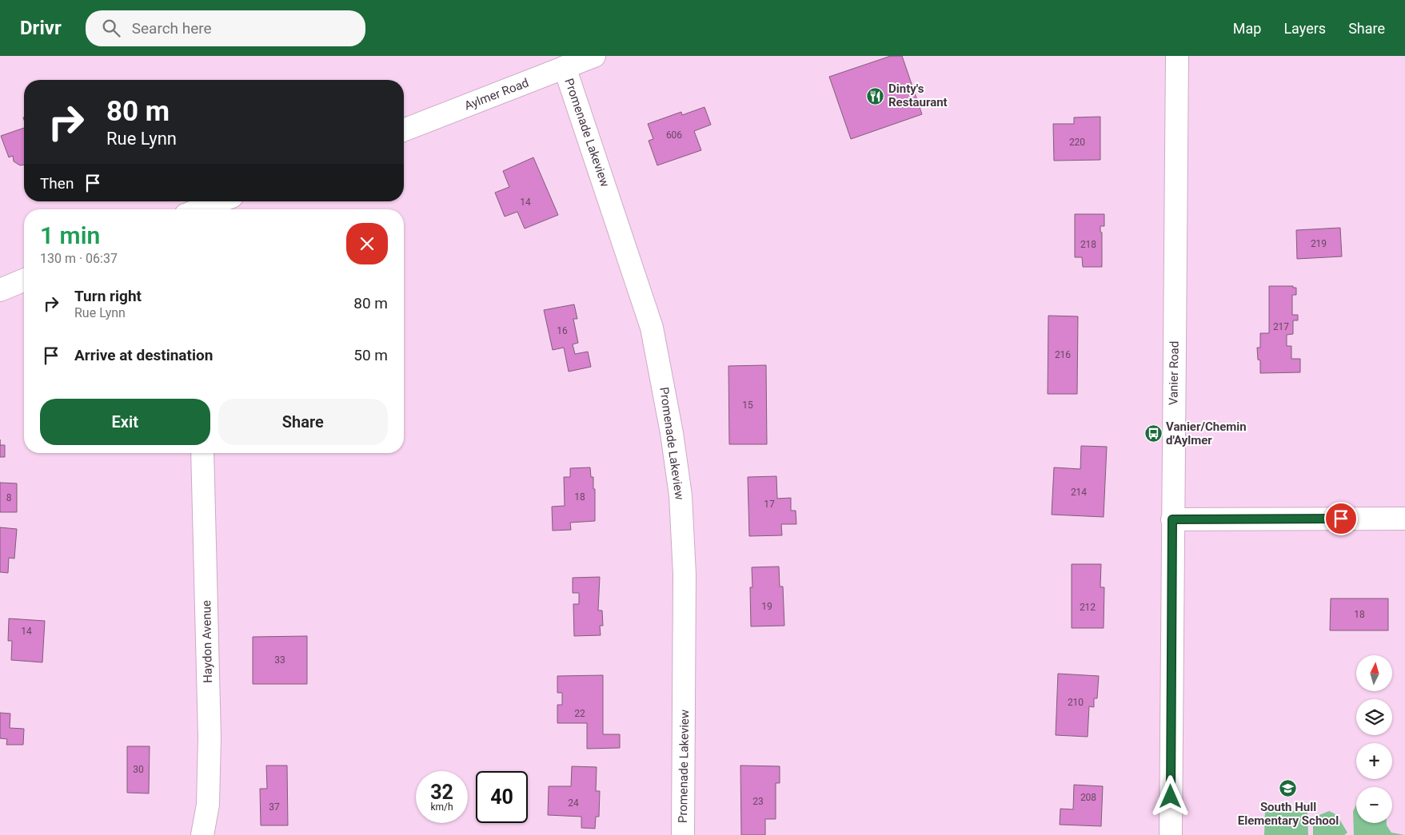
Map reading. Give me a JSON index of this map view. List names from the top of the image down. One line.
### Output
{"streets":{"street":["Aylmer Road","Promenade Lakeview","Vanier Road","Haydon Avenue"]},"crossings":[["Aylmer Road","Promenade Lakeview"]],"places":{"restaurant":["Dinty's Restaurant"],"bus stop":["Vanier/Chemin d'Aylmer"],"school or university":["South Hull Elementary School"]},"house_numbers":["606","220","14","219","218","217","16","216","15","214","18","8","17","19","212","18","14","33","210","22","30","208","23","24","37"],"north":"top","page":{"header":"Drivr","search":"Search here","nav":["Map","Layers","Share"],"turn":["80 m","Rue Lynn"],"then":"Then","heading":["1 min","130 m · 06:37"],"list":[{"name":"Turn right","note":"Rue Lynn","value":"80 m"},{"name":"Arrive at destination","value":"50 m"}],"buttons":["Exit","Share"],"map_buttons":["+","−"],"speed":"32 km/h","limit":"40"}}
